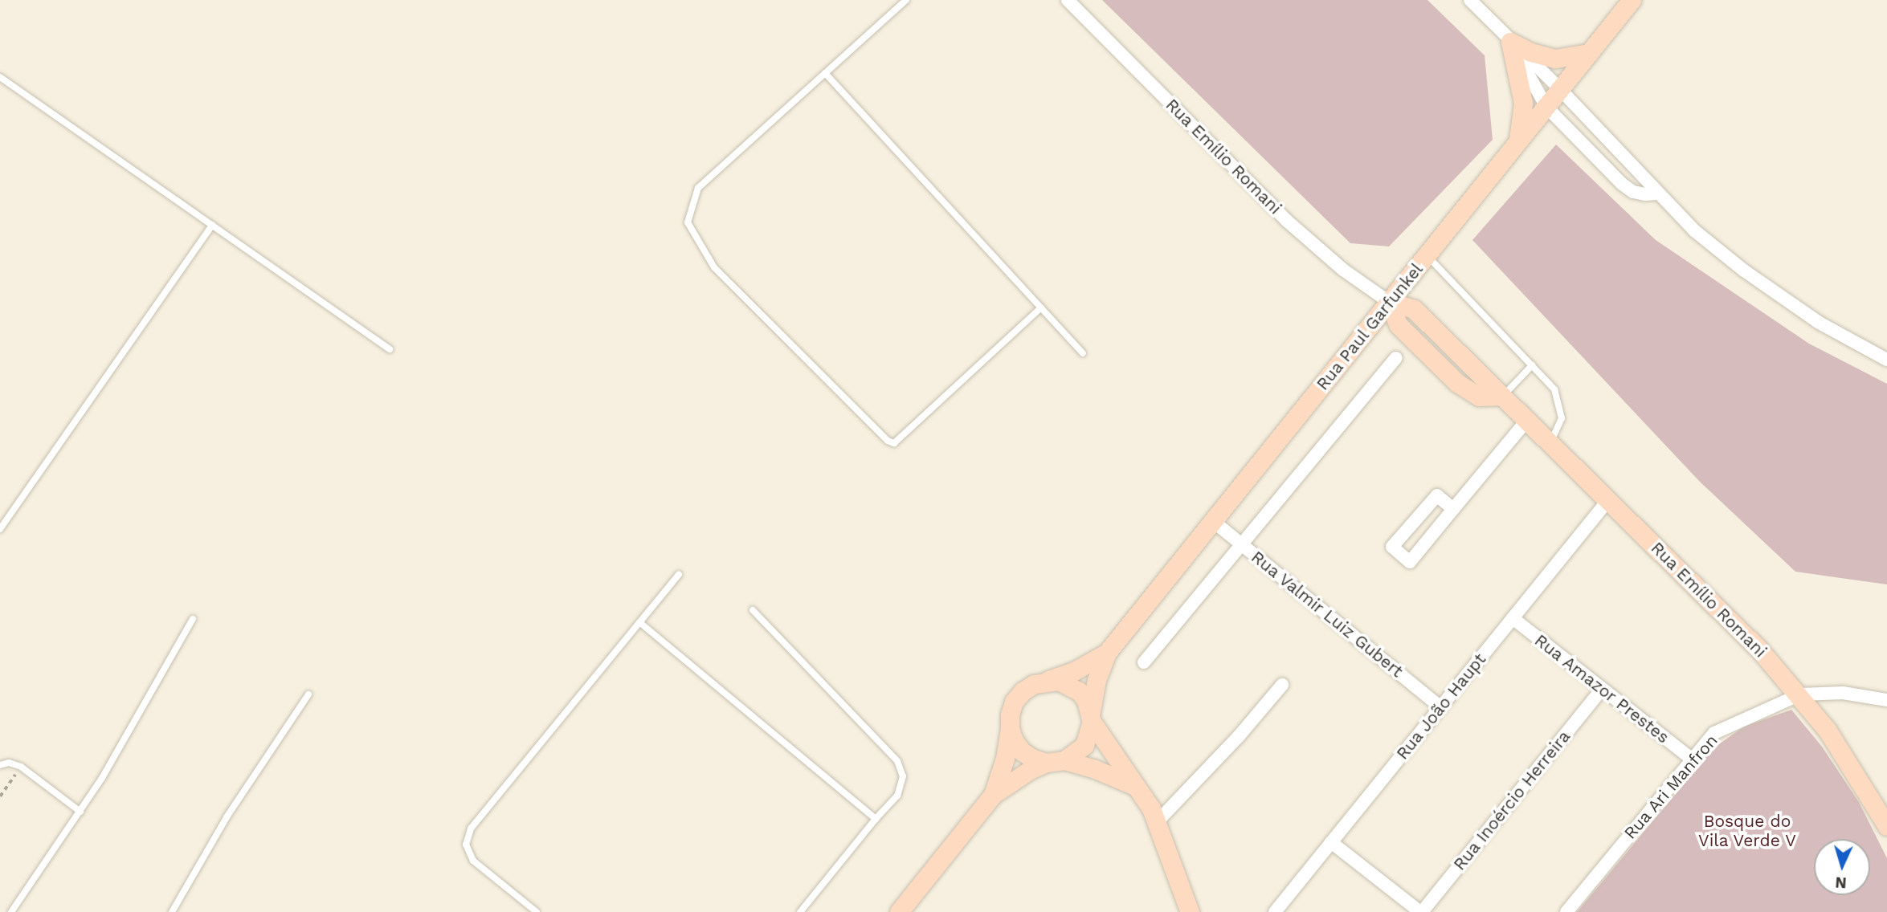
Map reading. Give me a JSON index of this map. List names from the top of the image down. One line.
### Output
{"streets":{"main road":["Rua Emílio Romani","Rua Paul Garfunkel"],"street":["Rua Valmir Luiz Gubert","Rua Amazor Prestes","Rua João Haupt","Rua Ari Manfron","Rua Inoércio Herreira"]},"crossings":[["Rua Emílio Romani","Rua Paul Garfunkel"],["Rua Emílio Romani","Rua João Haupt"],["Rua Emílio Romani","Rua Ari Manfron"],["Rua Paul Garfunkel","Rua Valmir Luiz Gubert"],["Rua Valmir Luiz Gubert","Rua João Haupt"],["Rua Amazor Prestes","Rua João Haupt"],["Rua Amazor Prestes","Rua Ari Manfron"],["Rua Amazor Prestes","Rua Inoércio Herreira"]],"parks":["Bosque do Vila Verde V"],"north":"bottom"}
